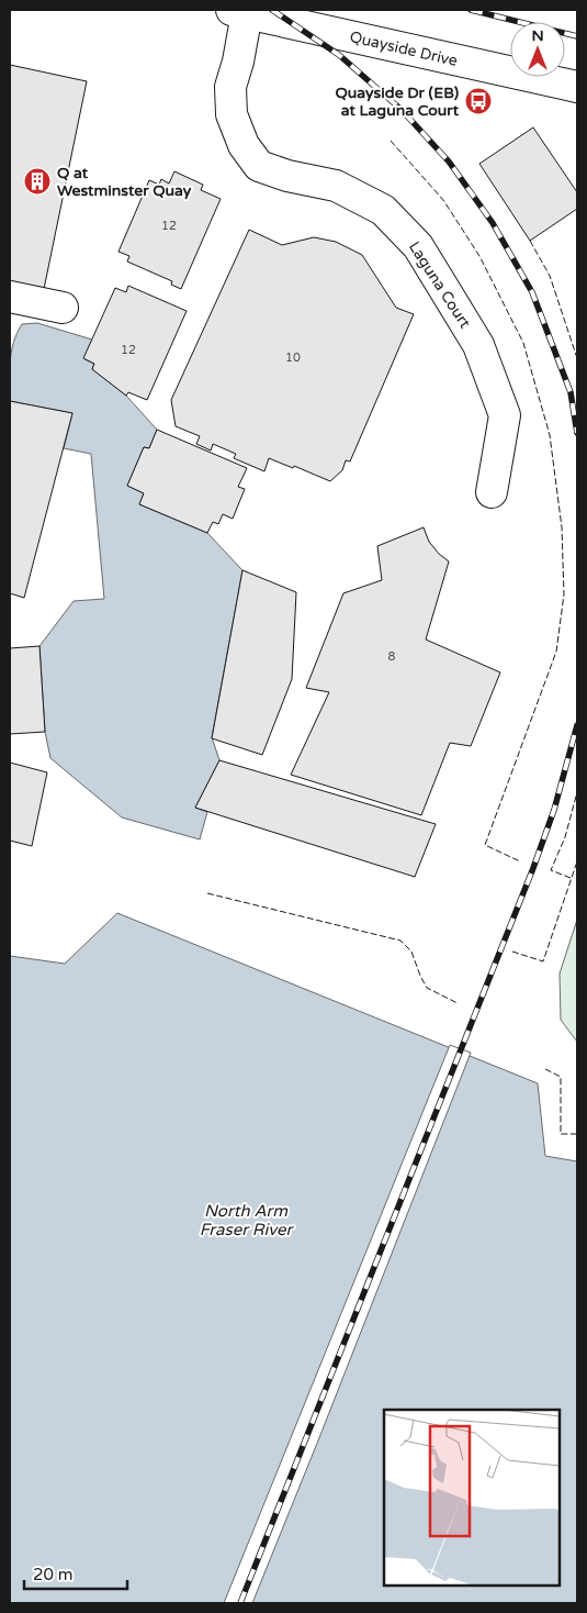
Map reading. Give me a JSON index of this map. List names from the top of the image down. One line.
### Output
{"streets":{"street":["Quayside Drive","Laguna Court"]},"crossings":[["Quayside Drive","Laguna Court"]],"water":["North Arm Fraser River"],"places":{"bus stop":["Quayside Dr (EB) at Laguna Court"],"building":["Q at Westminster Quay"]},"house_numbers":["12","12","10","8"],"scale_bar":"20 m","north":"top"}
